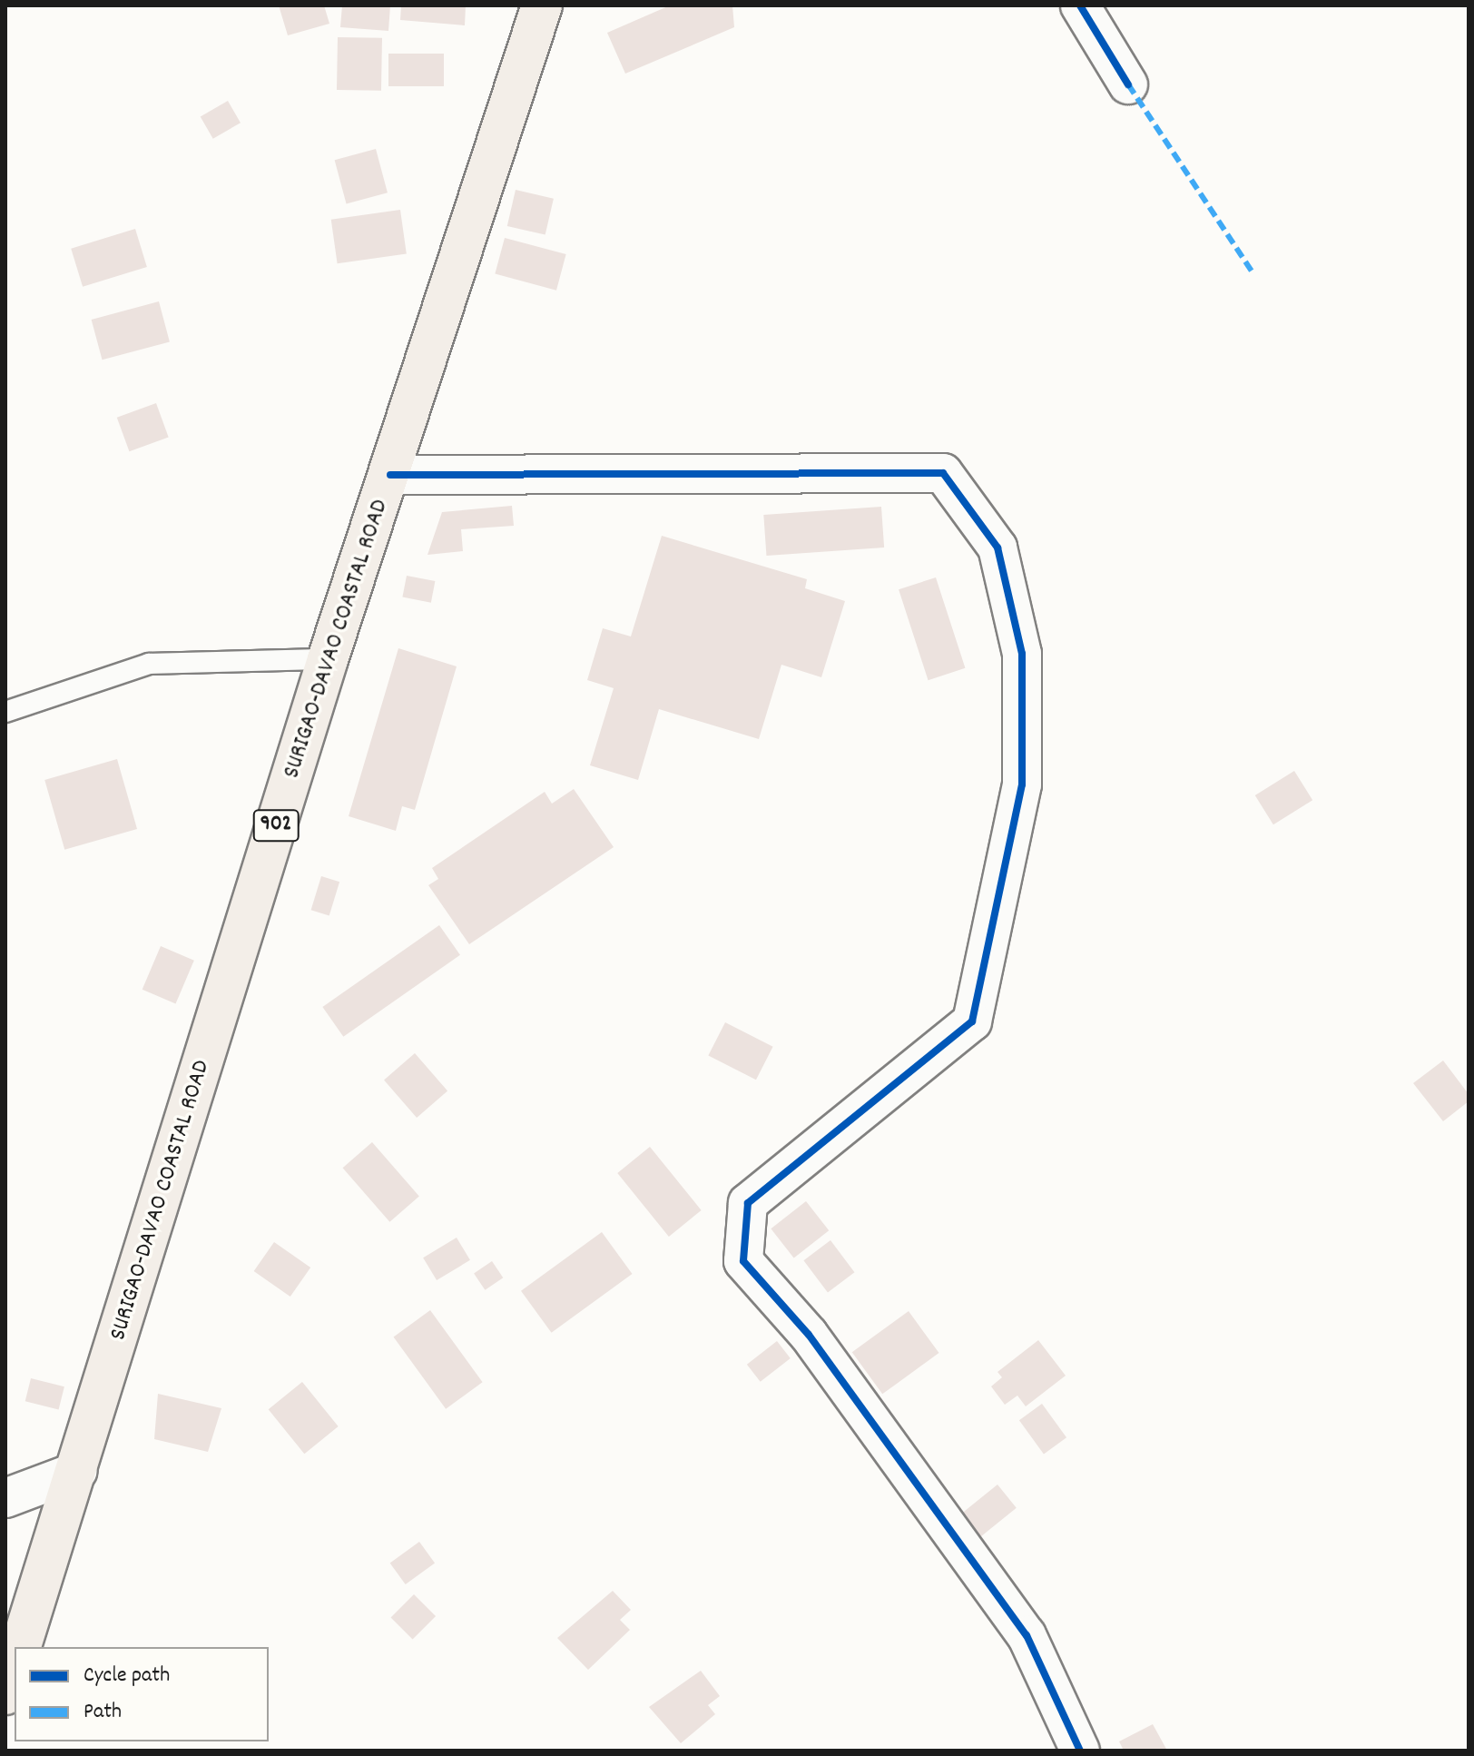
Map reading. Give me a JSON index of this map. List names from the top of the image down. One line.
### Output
{"streets":{"highway":["SURIGAO-DAVAO COASTAL ROAD","902"]},"legend":["Cycle path","Path"]}
